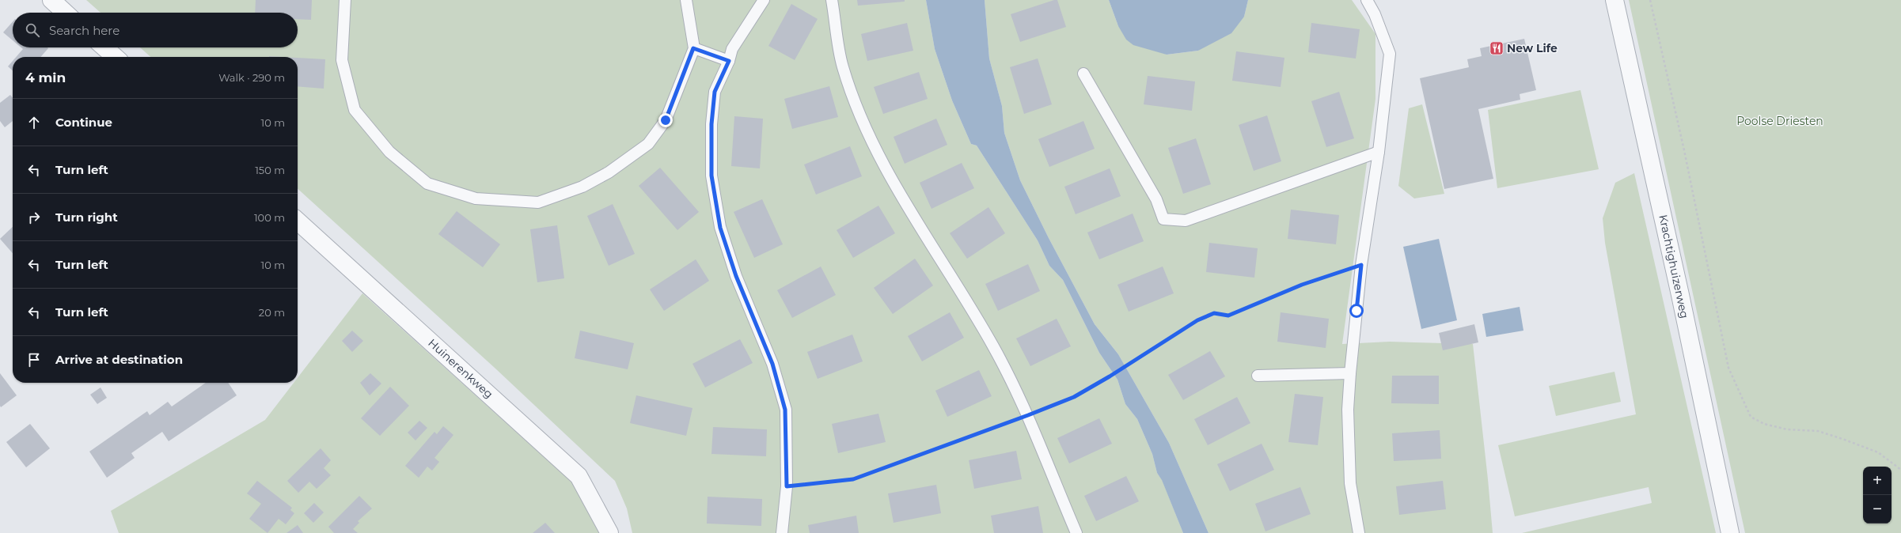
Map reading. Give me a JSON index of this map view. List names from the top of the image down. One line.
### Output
{"streets":{"street":["Krachtighuizerweg","Huinerenkweg"]},"parks":["Poolse Driesten"],"places":{"restaurant":["New Life"]},"page":{"search":"Search here","heading":["4 min","Walk · 290 m"],"list":[["Continue","10 m"],["Turn left","150 m"],["Turn right","100 m"],["Turn left","10 m"],["Turn left","20 m"],"Arrive at destination"],"map_buttons":["+","−"]}}
